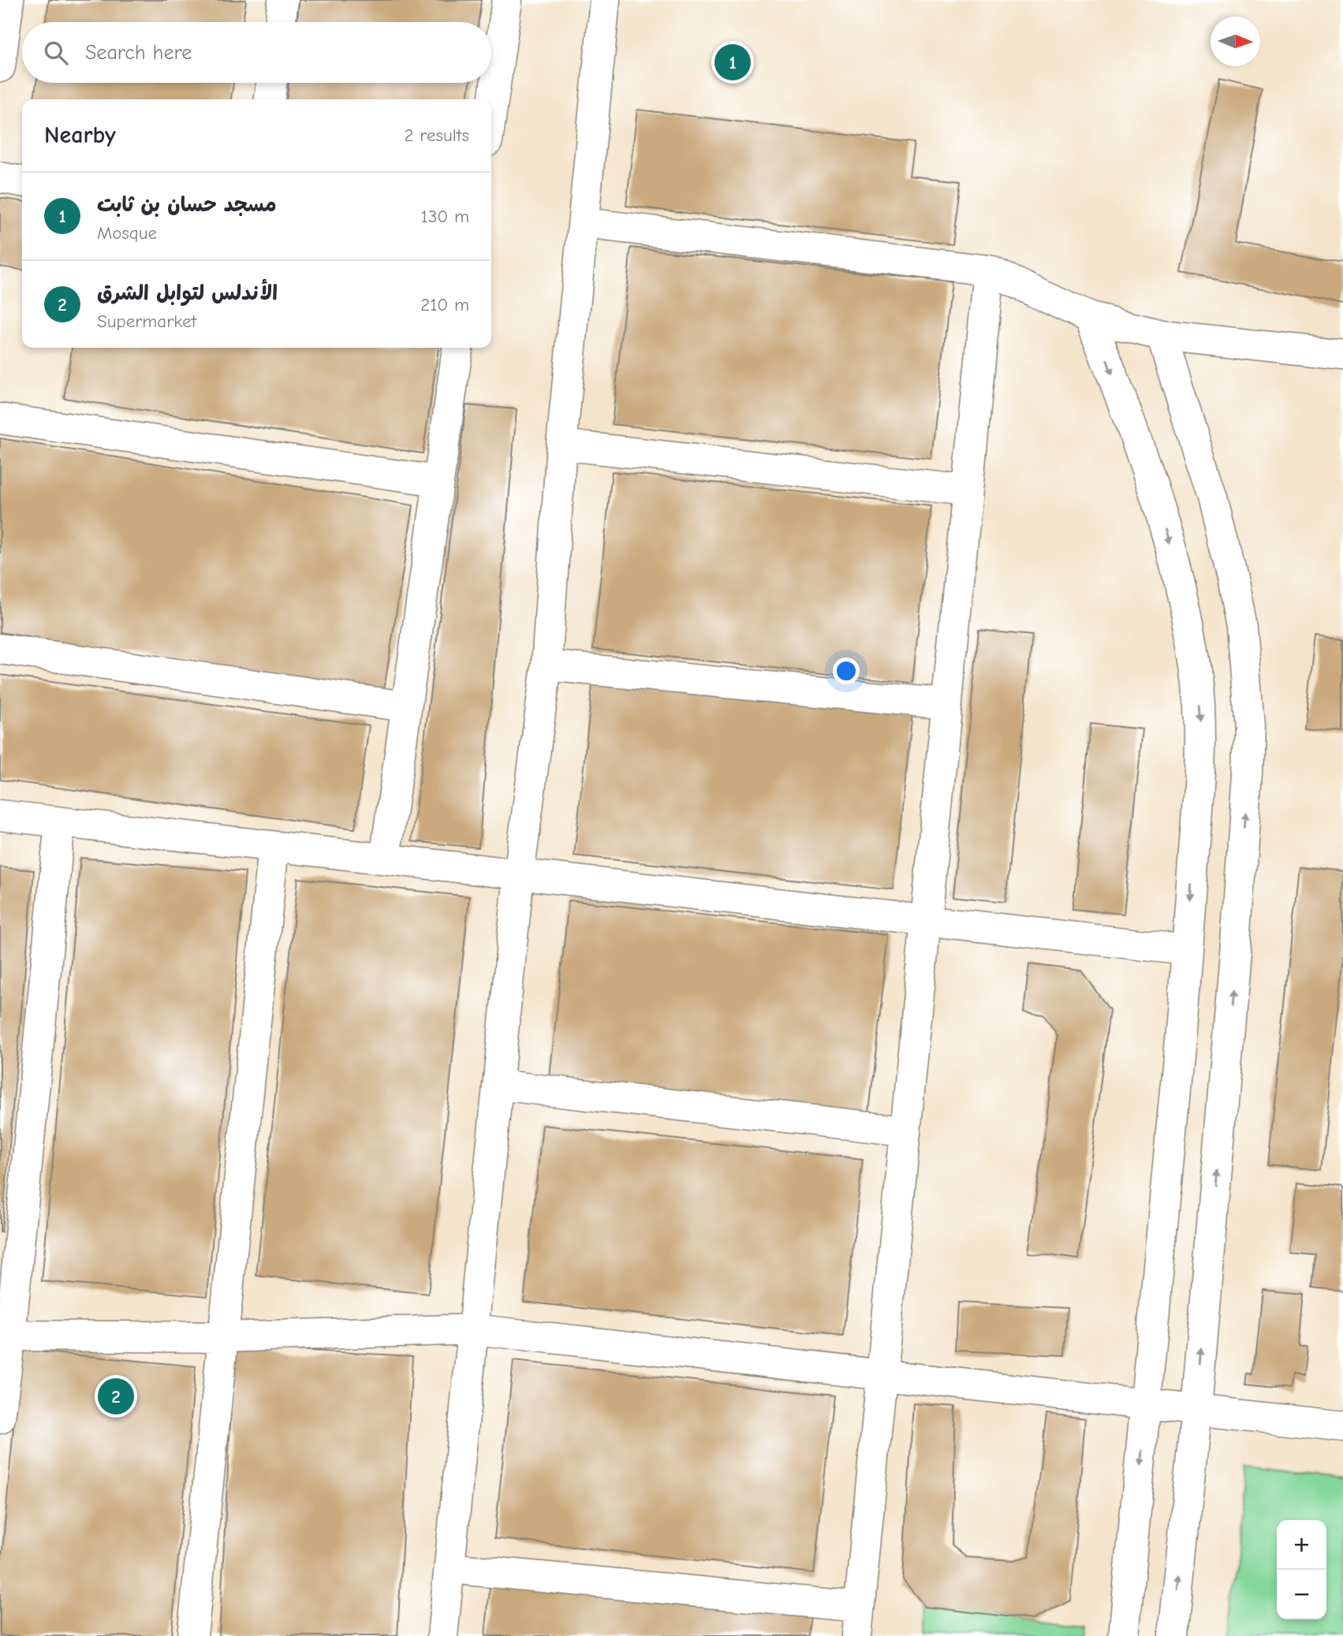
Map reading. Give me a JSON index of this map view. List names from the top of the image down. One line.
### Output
{"north":"right","page":{"search":"Search here","pins":["1","2"],"heading":["Nearby","2 results"],"list":[{"mark":"1","name":"مسجد حسان بن ثابت","note":"Mosque","value":"130 m"},{"mark":"2","name":"الأندلس لتوابل الشرق","note":"Supermarket","value":"210 m"}],"map_buttons":["+","−"]}}
